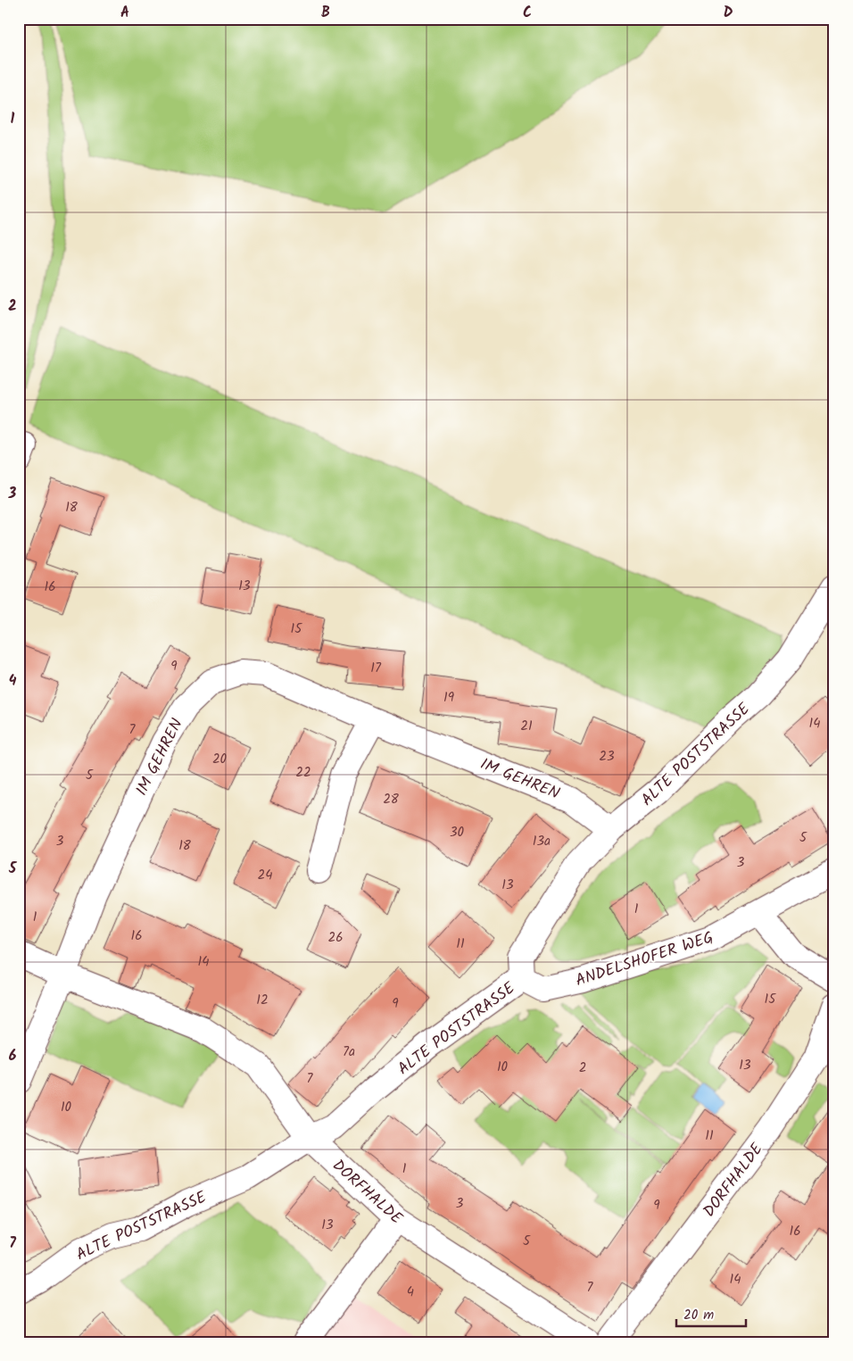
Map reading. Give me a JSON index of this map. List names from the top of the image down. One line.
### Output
{"streets":{"street":["ALTE POSTSTRASSE","IM GEHREN","ANDELSHOFER WEG","DORFHALDE"]},"crossings":[["ALTE POSTSTRASSE","IM GEHREN"],["ALTE POSTSTRASSE","ANDELSHOFER WEG"],["ALTE POSTSTRASSE","DORFHALDE"]],"house_numbers":["18","13","16","15","9","17","19","14","21","7","23","20","22","5","28","30","5","3","13a","18","3","24","13","1","1","16","26","11","14","15","12","9","7a","13","10","2","7","10","11","1","3","9","13","16","5","14","7","4"],"scale_bar":"20 m","grid":{"columns":["A","B","C","D"],"rows":["1","2","3","4","5","6","7"]}}
